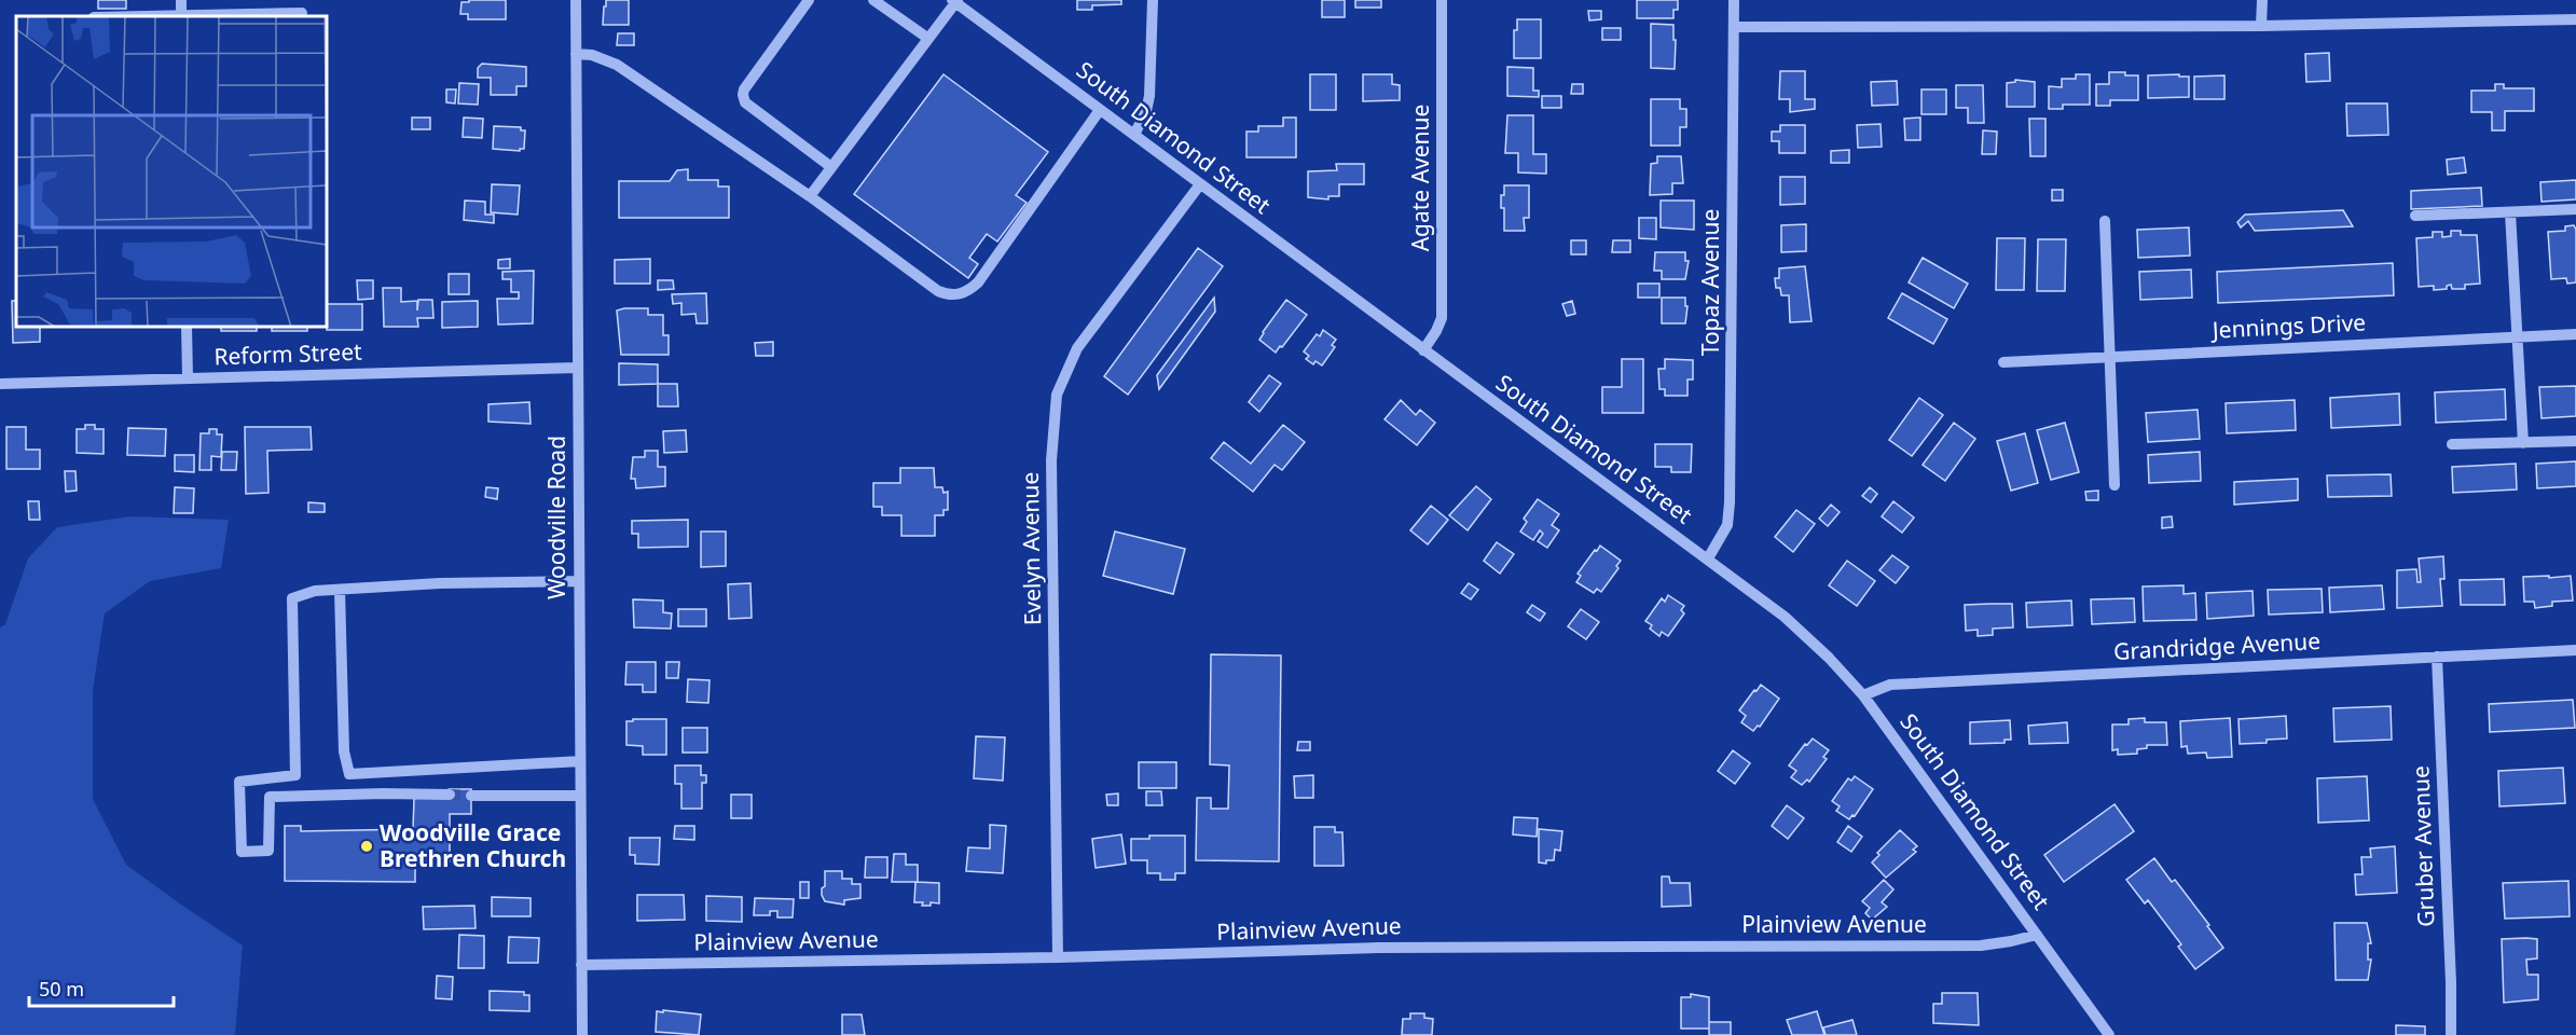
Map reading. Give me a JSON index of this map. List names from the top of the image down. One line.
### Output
{"streets":{"street":["South Diamond Street","Agate Avenue","Topaz Avenue","Jennings Drive","Reform Street","Woodville Road","Evelyn Avenue","Grandridge Avenue","Gruber Avenue","Plainview Avenue"]},"crossings":[["South Diamond Street","Agate Avenue"],["South Diamond Street","Topaz Avenue"],["South Diamond Street","Evelyn Avenue"],["South Diamond Street","Grandridge Avenue"],["South Diamond Street","Plainview Avenue"],["Reform Street","Woodville Road"],["Woodville Road","Plainview Avenue"],["Evelyn Avenue","Plainview Avenue"],["Grandridge Avenue","Gruber Avenue"]],"places":["Woodville Grace Brethren Church"],"scale_bar":"50 m"}
